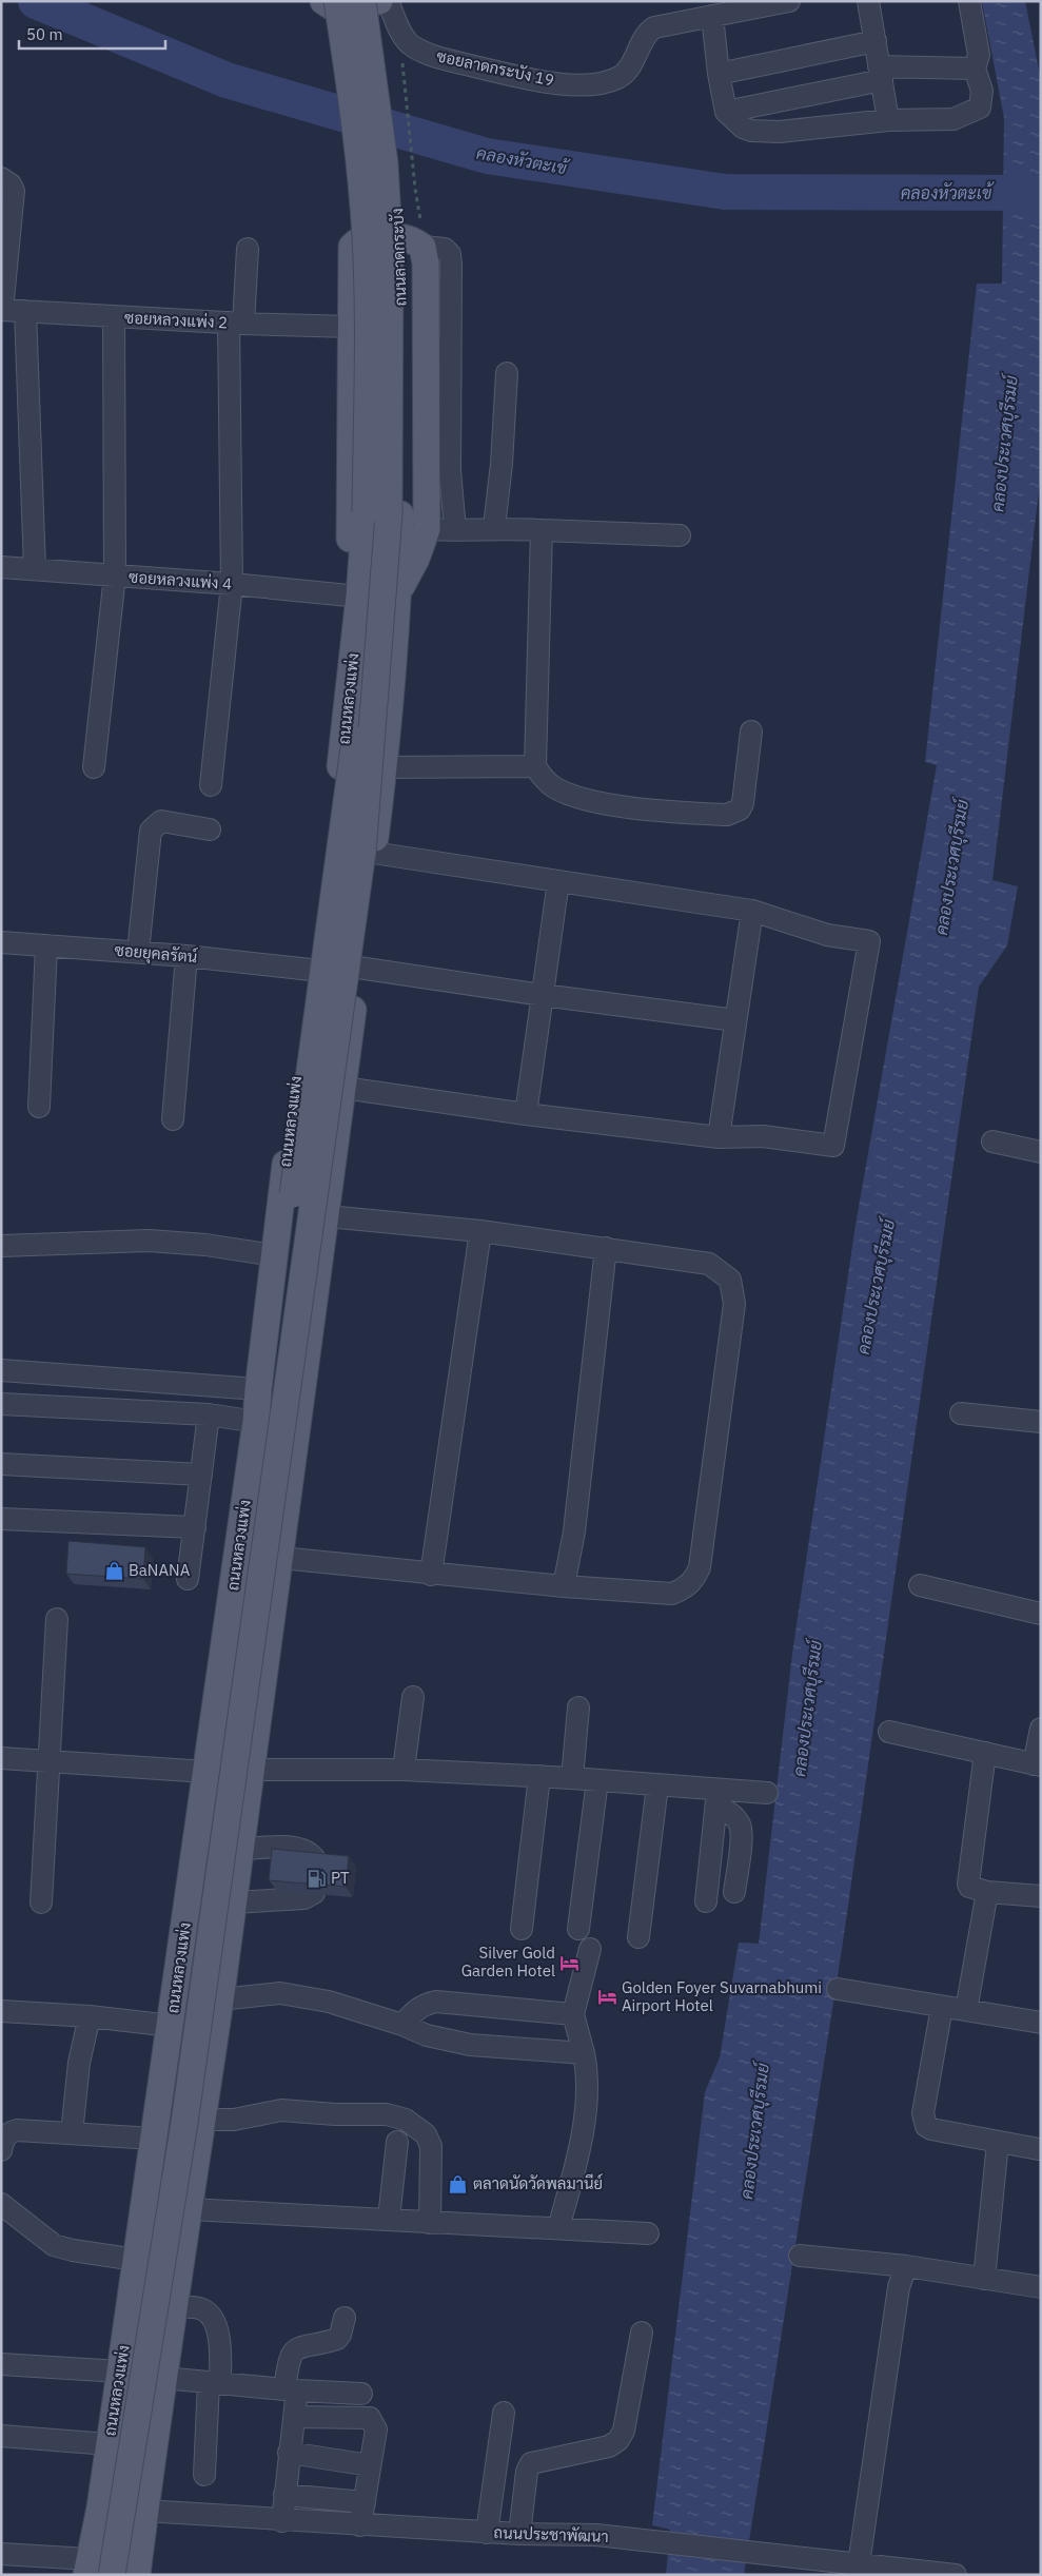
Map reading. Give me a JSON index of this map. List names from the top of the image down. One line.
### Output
{"streets":{"main road":["ถนนลาดกระบัง","ถนนหลวงแพ่ง"],"street":["ซอยลาดกระบัง 19","ซอยหลวงแพ่ง 2","ซอยหลวงแพ่ง 4","ซอยยุคลรัตน์","ถนนประชาพัฒนา"]},"crossings":[["ซอยหลวงแพ่ง 4","ถนนหลวงแพ่ง"],["ถนนหลวงแพ่ง","ซอยยุคลรัตน์"]],"water":["คลองหัวตะเข้","คลองประเวศบุรีรมย์"],"places":{"shop":["BaNANA","ตลาดนัดวัดพลมานีย์"],"fuel station":["PT"],"hotel":["Silver Gold Garden Hotel","Golden Foyer Suvarnabhumi Airport Hotel"]},"scale_bar":"50 m"}
